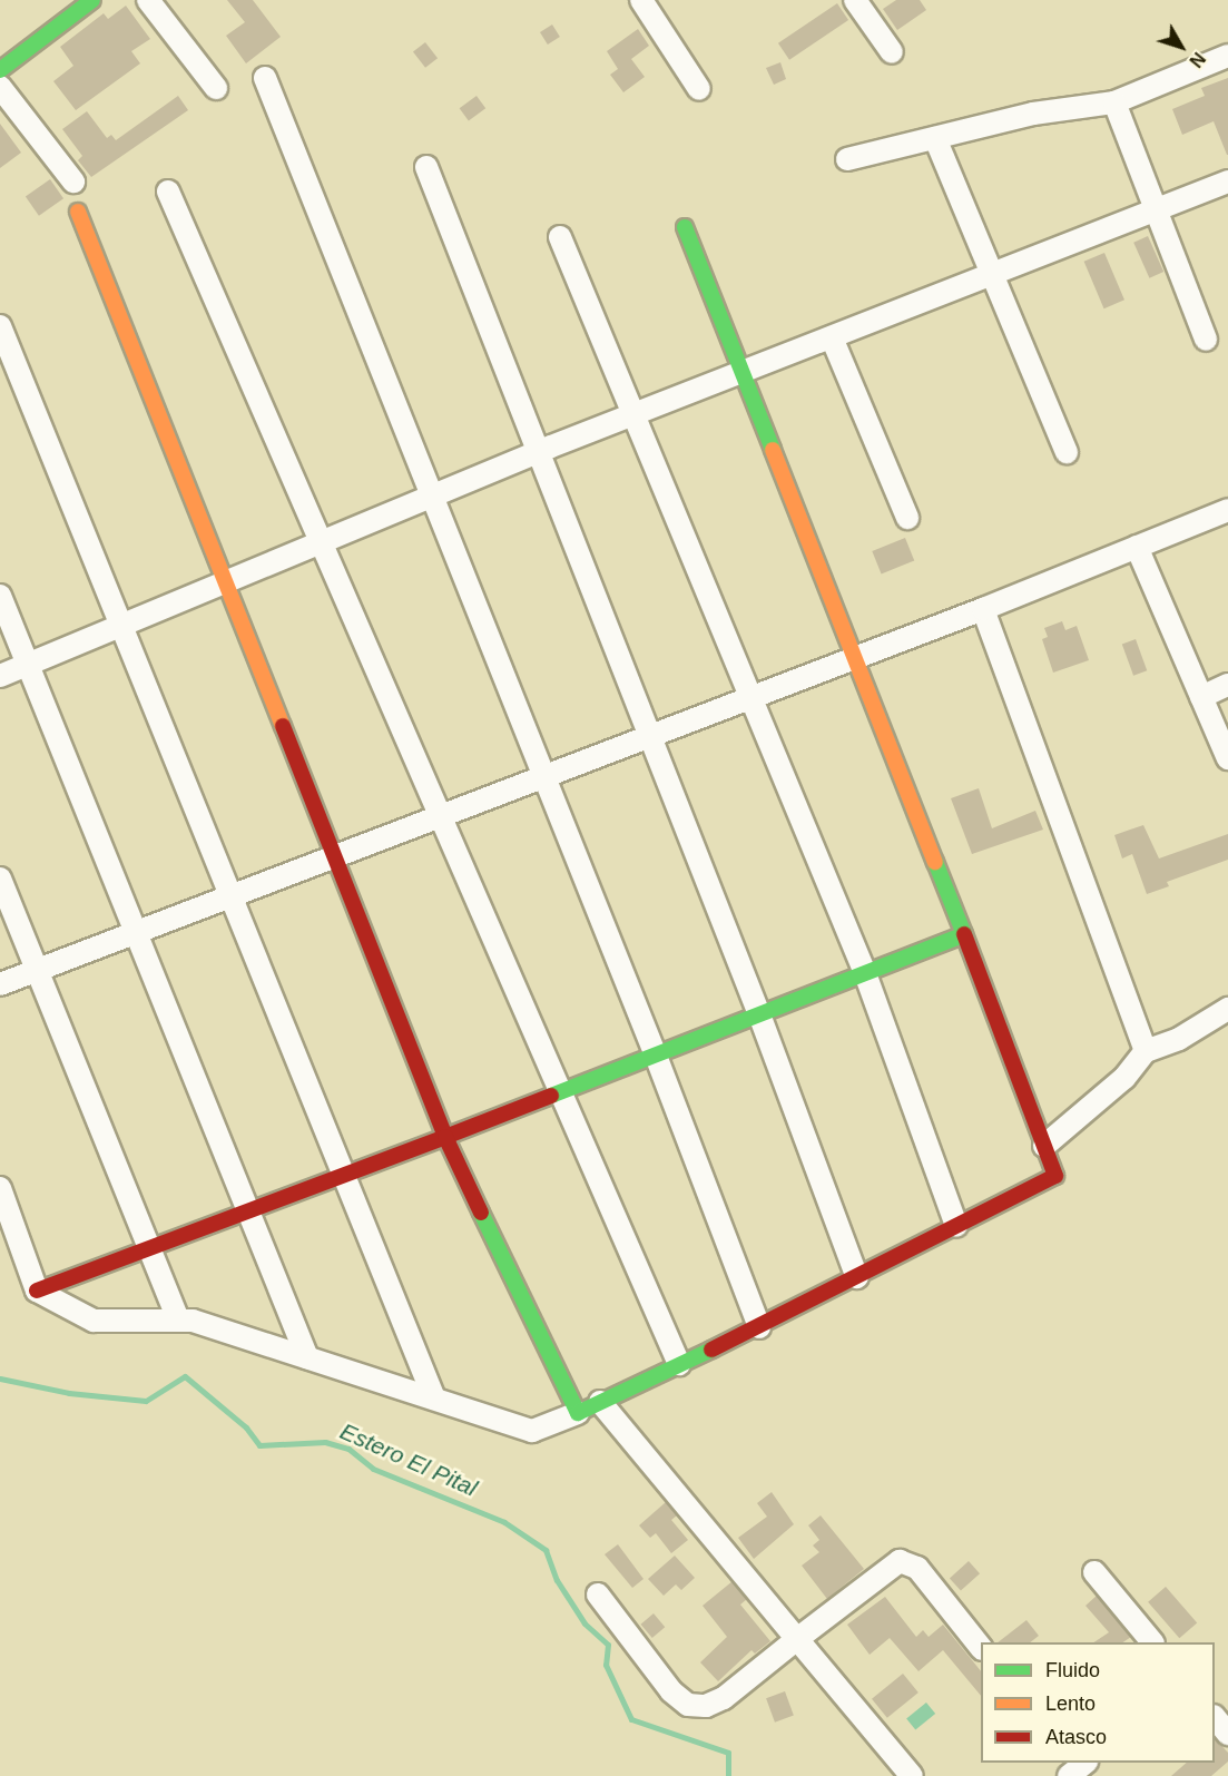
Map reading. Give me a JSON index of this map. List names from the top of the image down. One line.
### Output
{"water":["Estero El Pital"],"legend":["Fluido","Lento","Atasco"],"north":"bottom right"}
